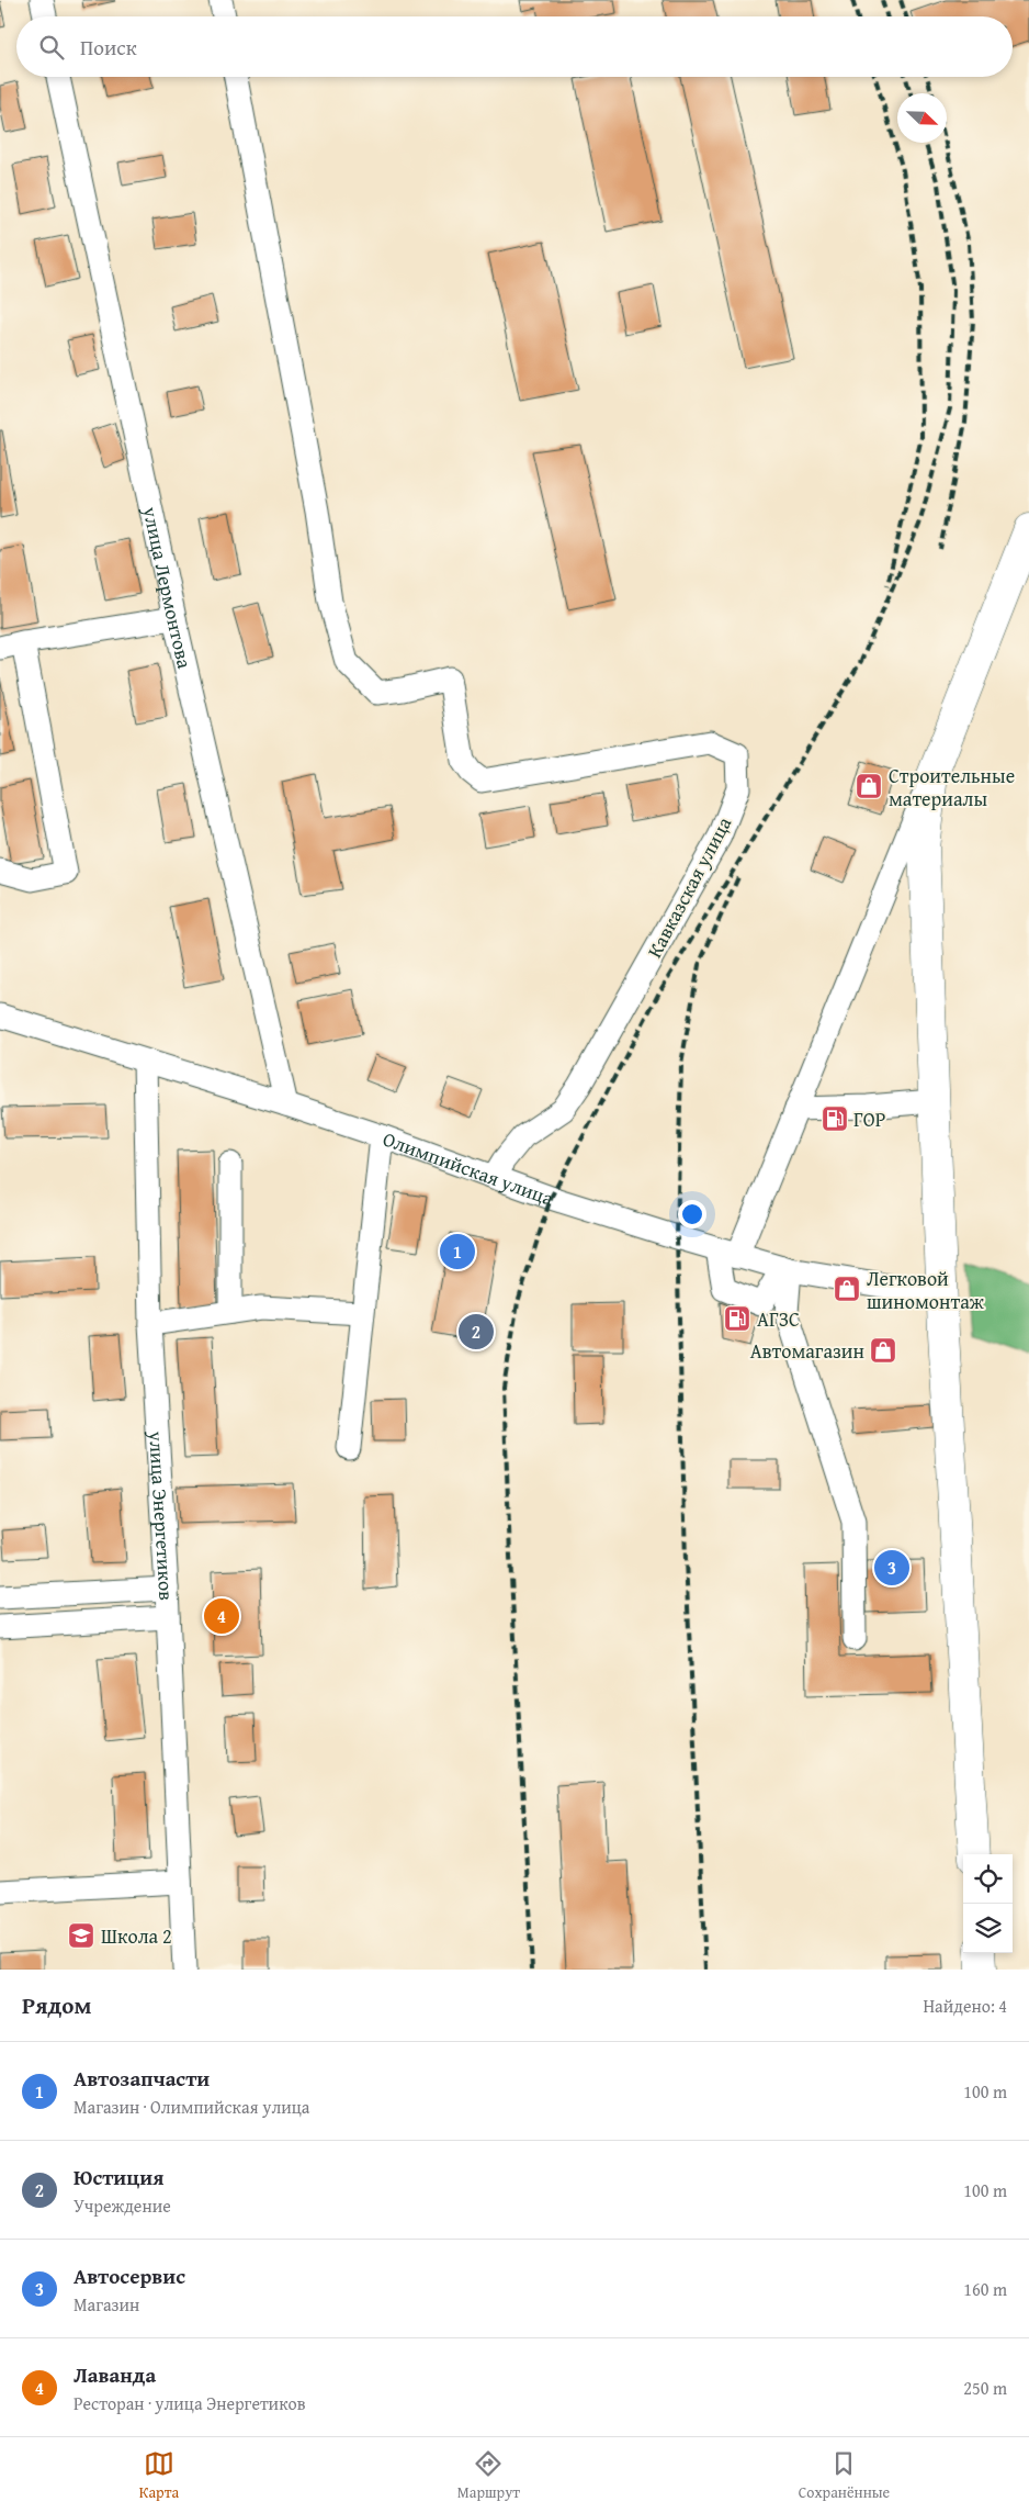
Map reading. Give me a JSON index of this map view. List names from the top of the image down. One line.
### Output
{"streets":{"street":["улица Лермонтова","Кавказская улица","Олимпийская улица","улица Энергетиков"]},"crossings":[["улица Лермонтова","Олимпийская улица"],["Кавказская улица","Олимпийская улица"],["Олимпийская улица","улица Энергетиков"]],"places":{"shop":["Строительные материалы","Легковой шиномонтаж","Автомагазин"],"fuel station":["ГОР","АГЗС"],"school or university":["Школа 2"]},"north":"bottom right","page":{"search":"Поиск","pins":["1","2","3","4"],"heading":["Рядом","Найдено: 4"],"list":[{"mark":"1","name":"Автозапчасти","note":"Магазин · Олимпийская улица","value":"100 m"},{"mark":"2","name":"Юстиция","note":"Учреждение","value":"100 m"},{"mark":"3","name":"Автосервис","note":"Магазин","value":"160 m"},{"mark":"4","name":"Лаванда","note":"Ресторан · улица Энергетиков","value":"250 m"}],"nav":["Карта","Маршрут","Сохранённые"]}}
